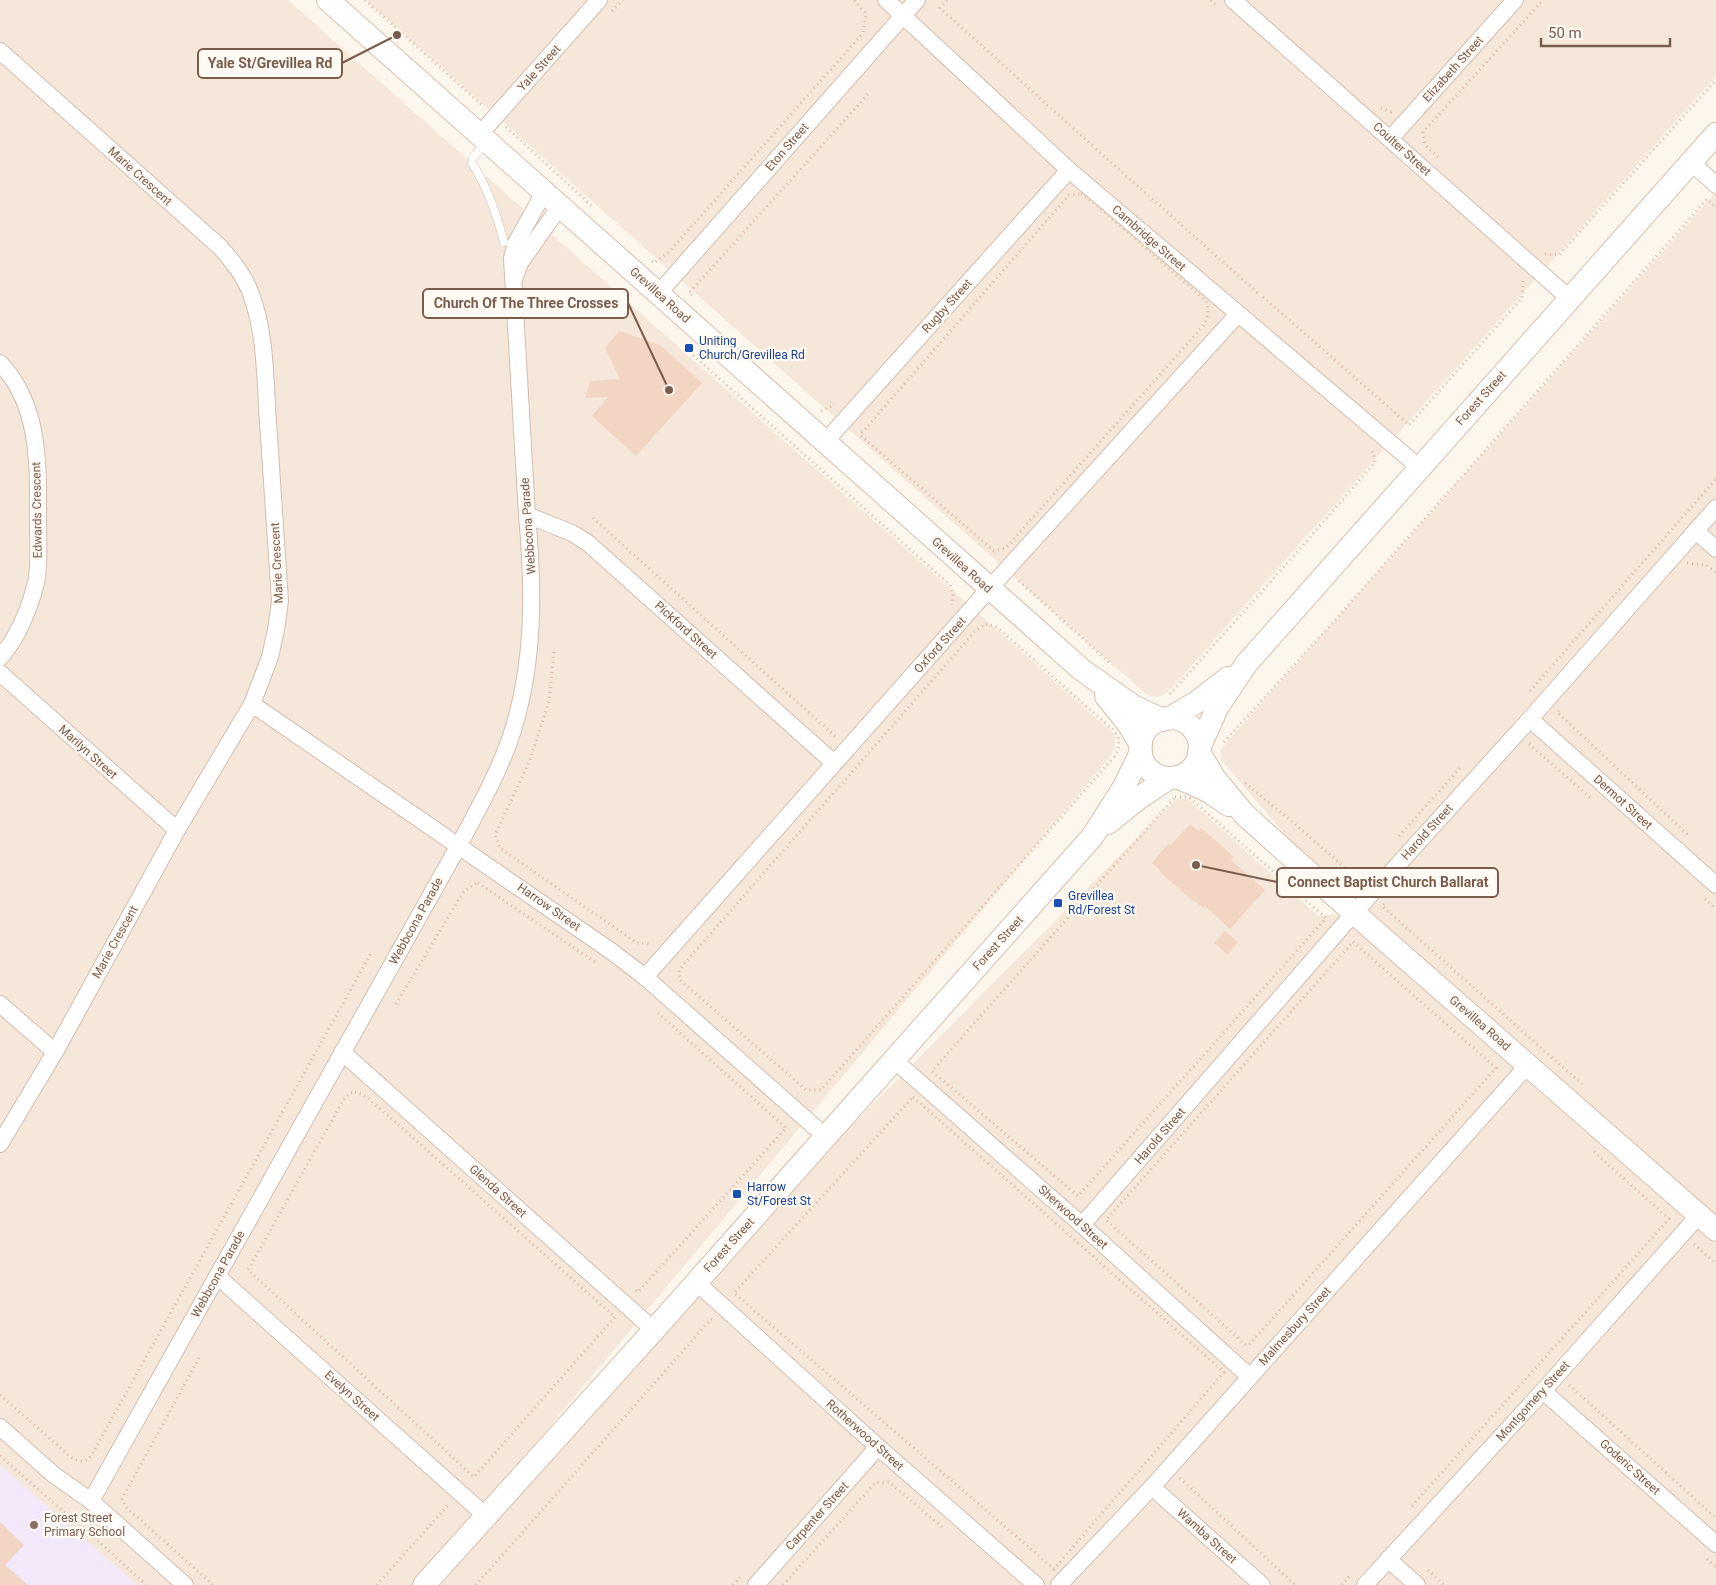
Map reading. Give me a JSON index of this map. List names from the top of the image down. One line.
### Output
{"streets":{"street":["Yale Street","Elizabeth Street","Eton Street","Coulter Street","Marie Crescent","Cambridge Street","Grevillea Road","Rugby Street","Forest Street","Edwards Crescent","Webbcona Parade","Pickford Street","Oxford Street","Marilyn Street","Dermot Street","Harold Street","Harrow Street","Glenda Street","Sherwood Street","Malmesbury Street","Evelyn Street","Montgomery Street","Rotherwood Street","Goderic Street","Carpenter Street","Wamba Street"]},"crossings":[["Yale Street","Grevillea Road"],["Elizabeth Street","Coulter Street"],["Eton Street","Cambridge Street"],["Eton Street","Grevillea Road"],["Coulter Street","Forest Street"],["Marie Crescent","Marilyn Street"],["Marie Crescent","Harrow Street"],["Cambridge Street","Rugby Street"],["Cambridge Street","Forest Street"],["Cambridge Street","Oxford Street"],["Grevillea Road","Rugby Street"],["Grevillea Road","Forest Street"],["Grevillea Road","Webbcona Parade"],["Grevillea Road","Oxford Street"],["Grevillea Road","Harold Street"],["Grevillea Road","Malmesbury Street"],["Grevillea Road","Montgomery Street"],["Forest Street","Harrow Street"],["Forest Street","Glenda Street"],["Forest Street","Sherwood Street"],["Forest Street","Evelyn Street"],["Forest Street","Rotherwood Street"],["Webbcona Parade","Pickford Street"],["Webbcona Parade","Harrow Street"],["Webbcona Parade","Glenda Street"],["Webbcona Parade","Evelyn Street"],["Pickford Street","Oxford Street"],["Oxford Street","Harrow Street"],["Dermot Street","Harold Street"],["Harold Street","Sherwood Street"],["Sherwood Street","Malmesbury Street"],["Malmesbury Street","Wamba Street"],["Montgomery Street","Goderic Street"],["Rotherwood Street","Carpenter Street"]],"places":{"other":["Yale St/Grevillea Rd","Church Of The Three Crosses","Connect Baptist Church Ballarat","Forest Street Primary School"],"transit":["Uniting Church/Grevillea Rd","Grevillea Rd/Forest St","Harrow St/Forest St"]},"scale_bar":"50 m"}
